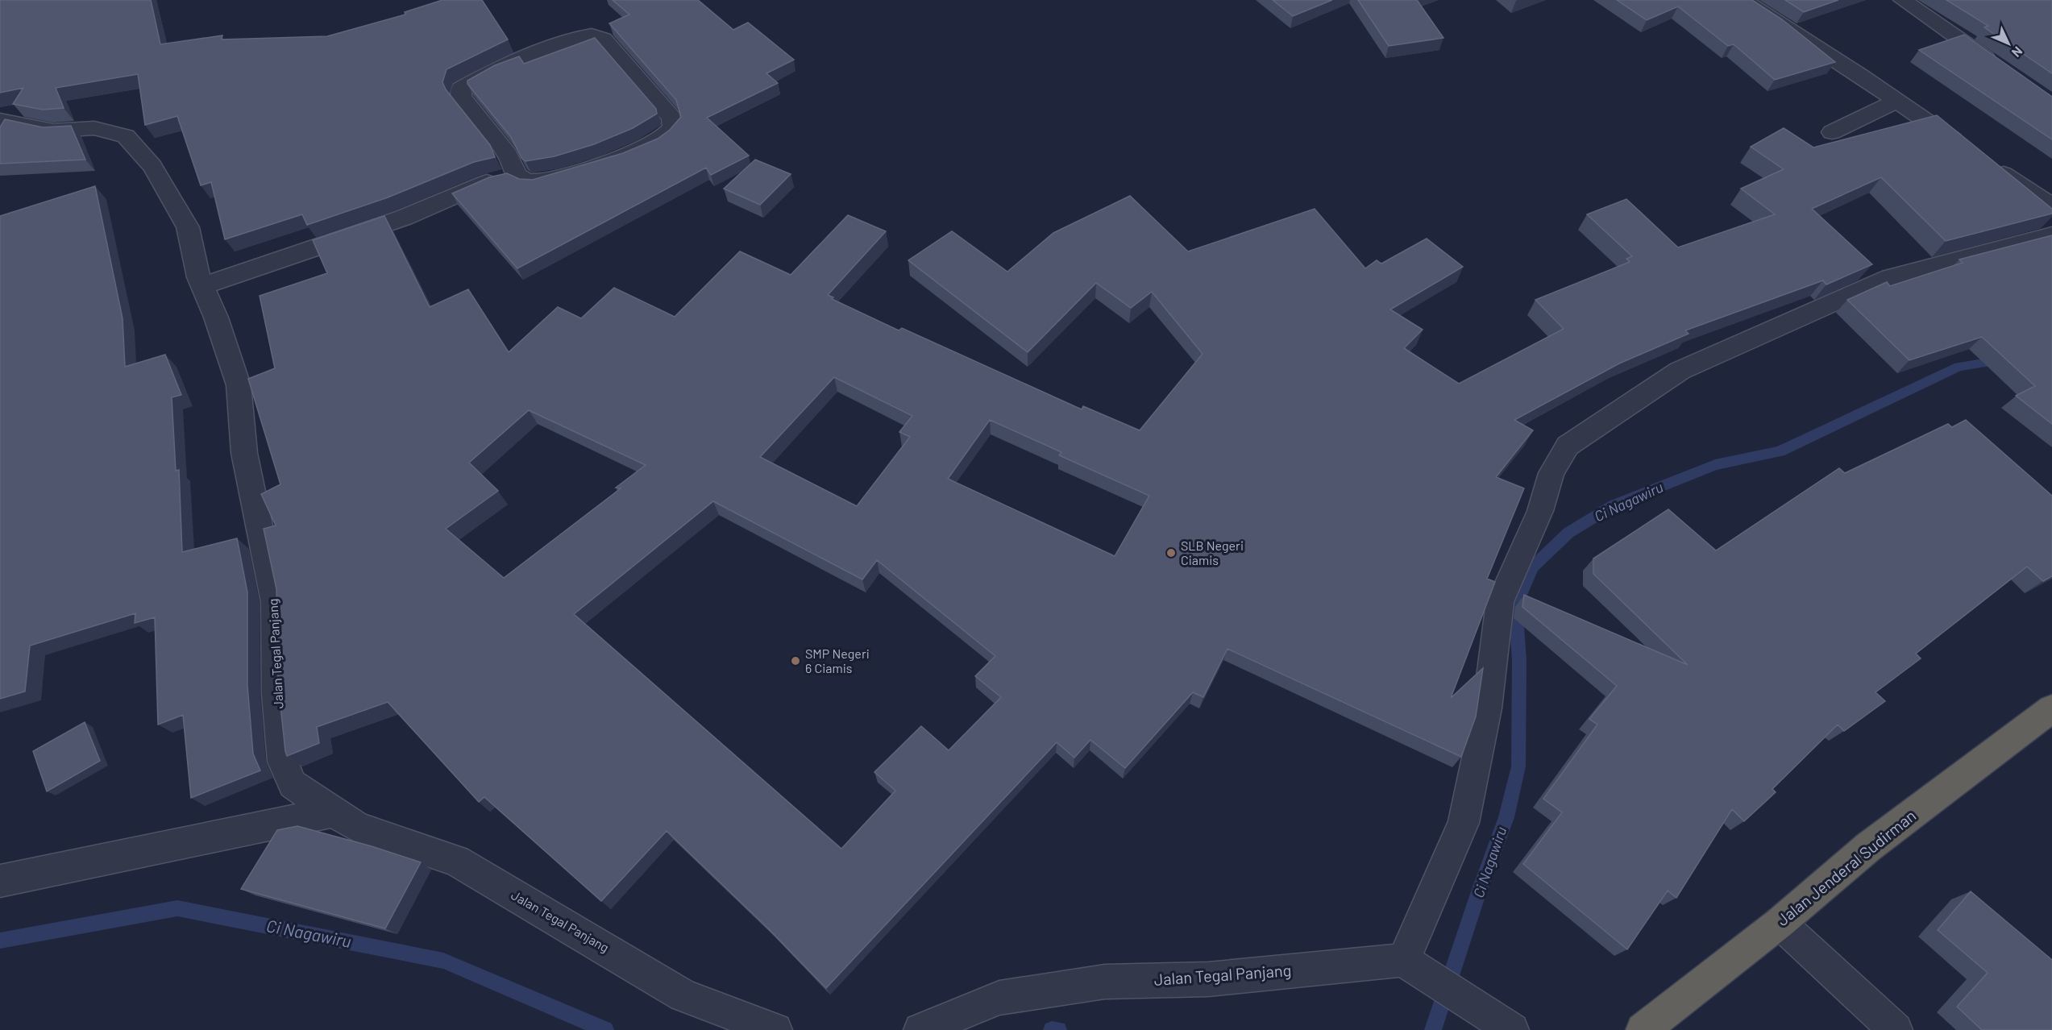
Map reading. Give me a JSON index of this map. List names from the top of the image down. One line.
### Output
{"streets":{"highway":["Jalan Jenderal Sudirman"],"street":["Jalan Tegal Panjang"]},"water":["Ci Nagawiru"],"places":["SLB Negeri Ciamis","SMP Negeri 6 Ciamis"],"north":"bottom right"}
